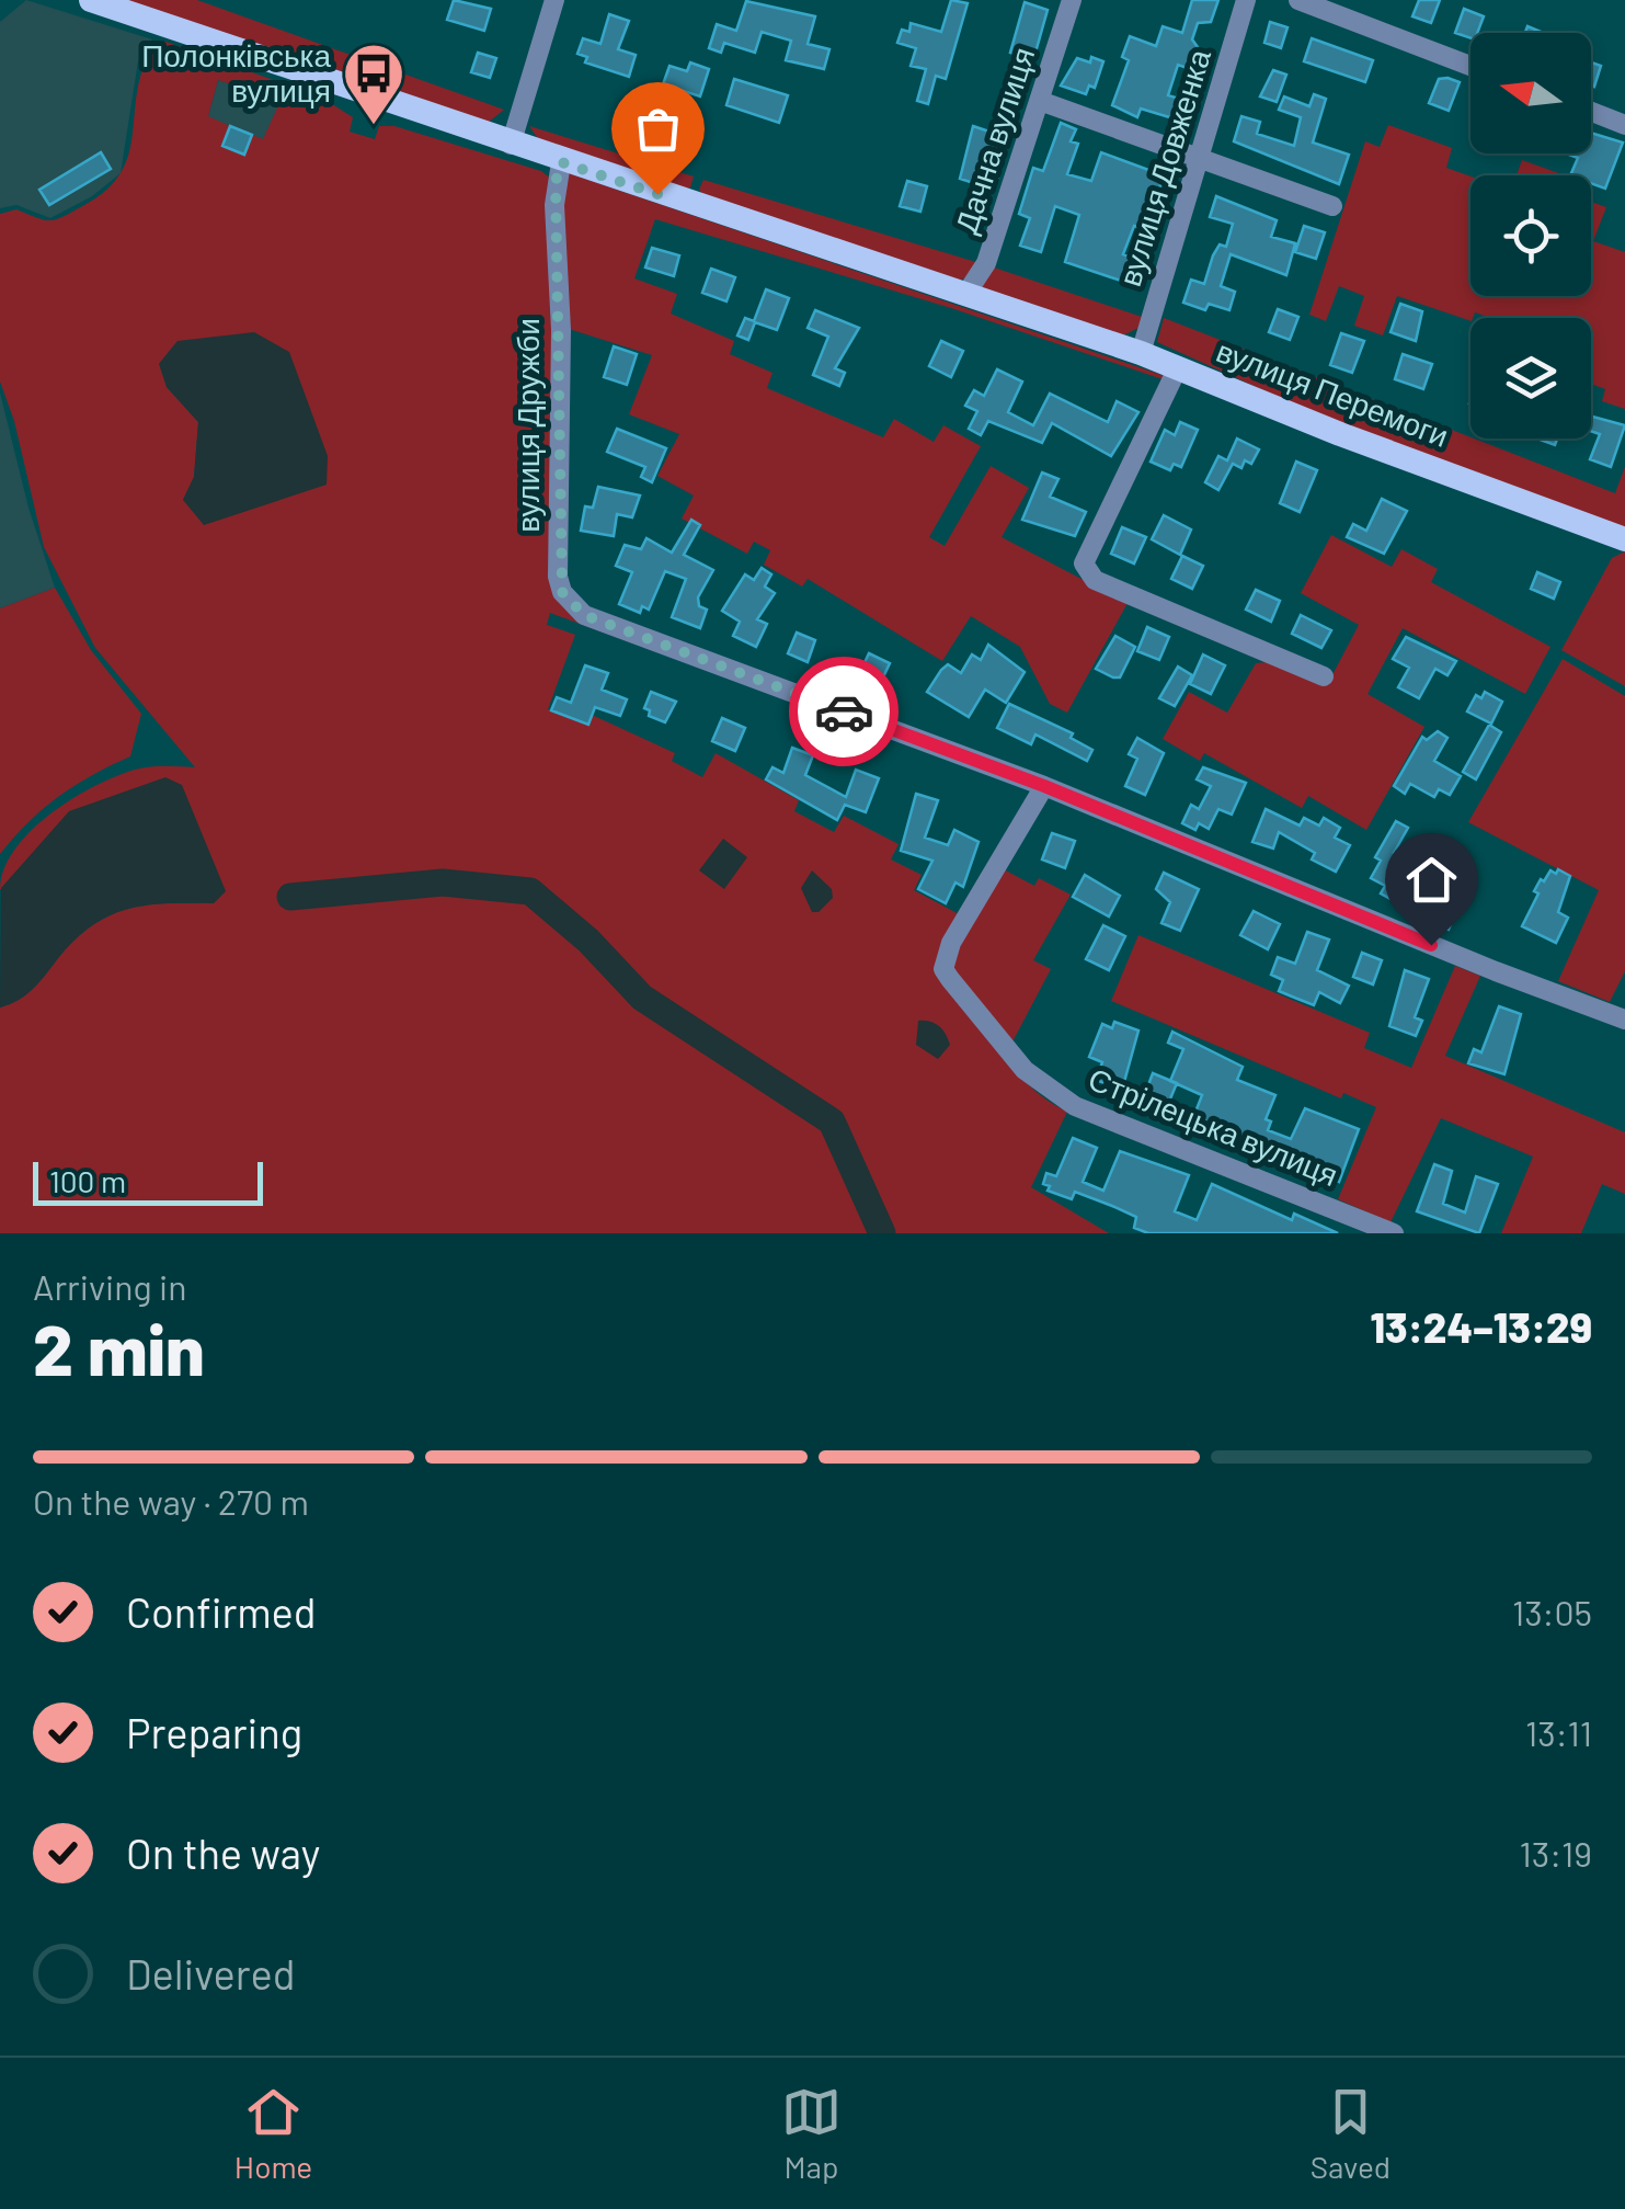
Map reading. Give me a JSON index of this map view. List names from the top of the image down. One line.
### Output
{"streets":{"main road":["вулиця Перемоги"],"street":["Дачна вулиця","вулиця Довженка","вулиця Дружби","Стрілецька вулиця"]},"crossings":[["Дачна вулиця","вулиця Перемоги"],["вулиця Довженка","вулиця Перемоги"],["вулиця Перемоги","вулиця Дружби"],["вулиця Дружби","Стрілецька вулиця"]],"places":{"bus stop":["Полонківська вулиця"]},"scale_bar":"100 m","north":"left","page":{"scale":"100 m","heading":["2 min","Arriving in","13:24–13:29"],"bar":"On the way · 270 m","list":[["Confirmed","13:05"],["Preparing","13:11"],["On the way","13:19"],"Delivered"],"tabs":["Home","Map","Saved"]}}
